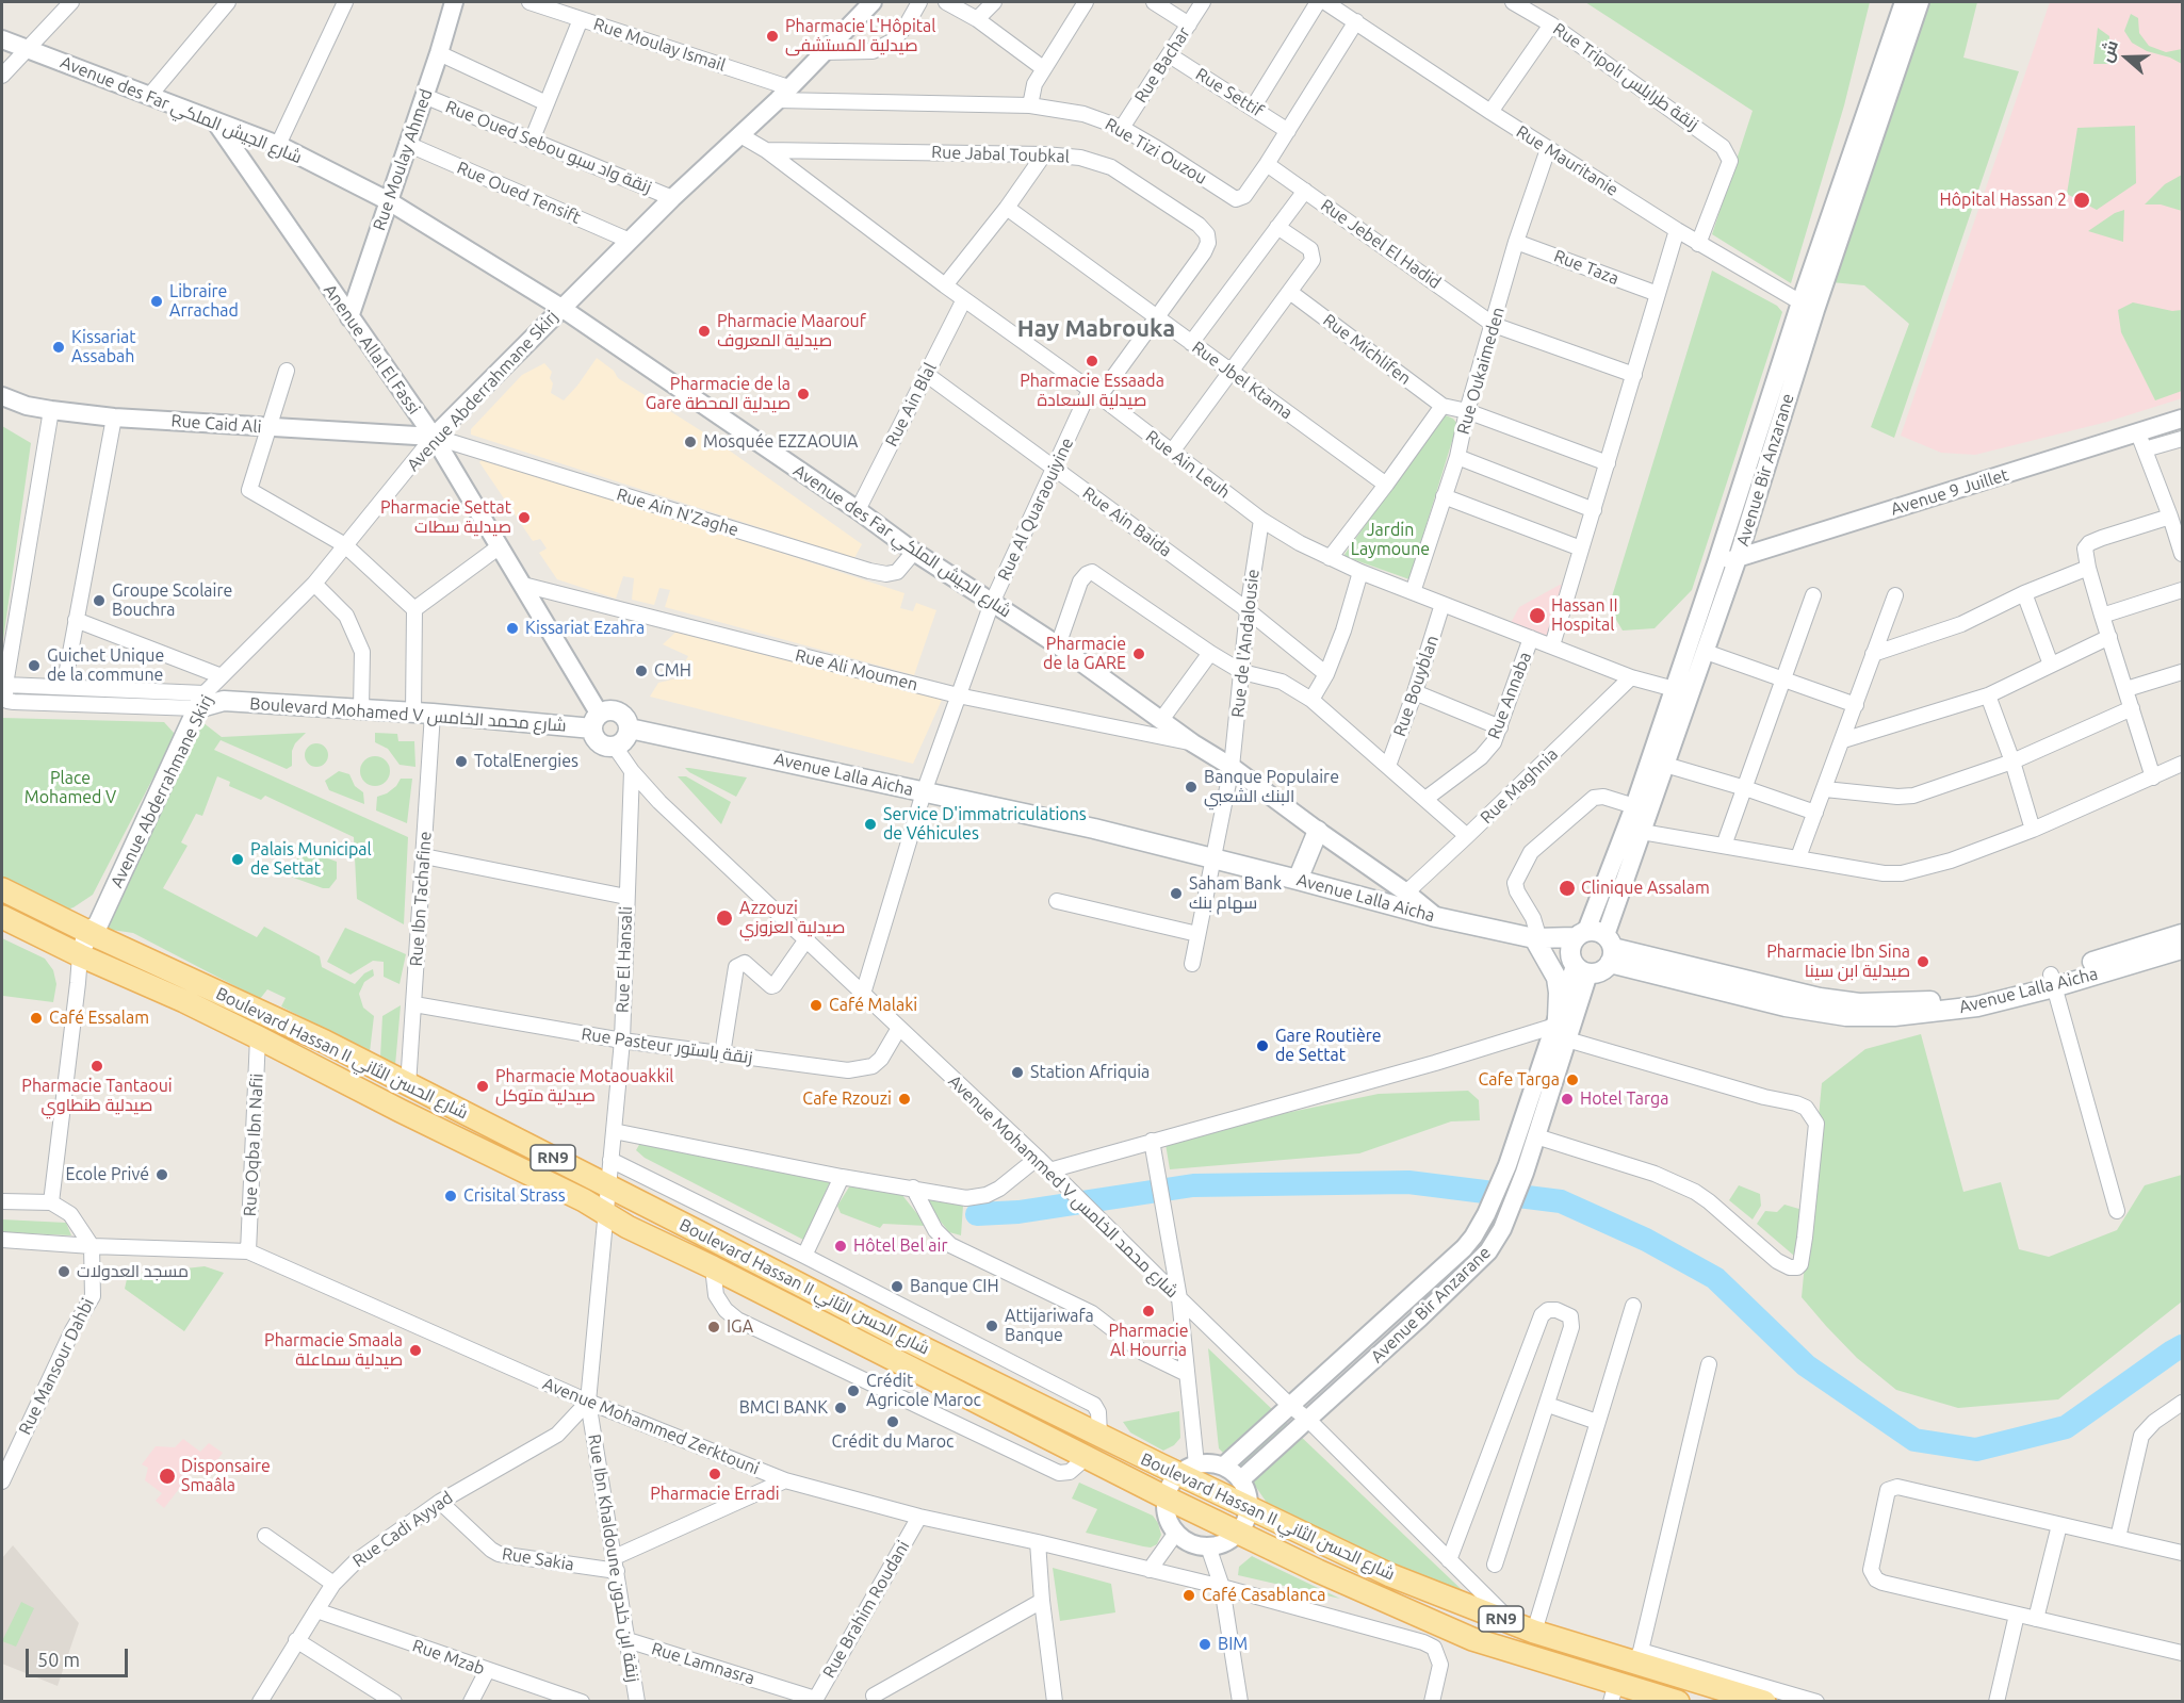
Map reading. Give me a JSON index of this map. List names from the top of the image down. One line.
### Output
{"streets":{"main road":["Avenue Abderrahmane Skirj","Boulevard Mohamed V شارع محمد الخامس","Avenue Lalla Aicha","Boulevard Hassan II شارع الحسن الثاني","RN9"],"street":["Rue Moulay Ismail","Rue Bachar","Rue Tripoli زنقة طرابلس","Rue Settif","Avenue des Far شارع الجيش الملكي","Rue Oued Sebou زنقة واد سبو","Rue Tizi Ouzou","Rue Jabal Toubkal","Rue Moulay Ahmed","Rue Mauritanie","Rue Oued Tensift","Rue Jebel El Hadid","Rue Taza","Anenue Allal El Fassi","Rue Michlifen","Rue Oukaimeden","Rue Jbel Ktama","Rue Ain Blal","Rue Caid Ali","Rue Ain Leuh","Avenue Bir Anzarane","Avenue 9 Juillet","Rue Al Quaraouiyine","Rue Ain N'Zaghe","Rue Ain Baida","Rue de l'Andalousie","Rue Ali Moumen","Rue Bouyblan","Rue Annaba","Rue Maghnia","Rue Ibn Tachafine","Rue El Hansali","Rue Pasteur زنقة باستور","Rue Oqba Ibn Nafii","Avenue Mohammed V شارع محمد الخامس","Rue Mansour Dahbi","Avenue Mohammed Zerktouni","Rue Cadi Ayyad","Rue Ibn Khaldoune زنقة ابن خلدون","Rue Sakia","Rue Brahim Roudani","Rue Mzab","Rue Lamnasra"]},"crossings":[["Rue Moulay Ismail","Rue Tizi Ouzou"],["Rue Moulay Ismail","Avenue Abderrahmane Skirj"],["Rue Bachar","Rue Settif"],["Rue Bachar","Rue Tizi Ouzou"],["Rue Tripoli زنقة طرابلس","Rue Mauritanie"],["Rue Settif","Rue Tizi Ouzou"],["Avenue des Far شارع الجيش الملكي","Rue Moulay Ahmed"],["Avenue des Far شارع الجيش الملكي","Anenue Allal El Fassi"],["Avenue des Far شارع الجيش الملكي","Avenue Abderrahmane Skirj"],["Avenue des Far شارع الجيش الملكي","Rue Ain Blal"],["Avenue des Far شارع الجيش الملكي","Rue Al Quaraouiyine"],["Avenue des Far شارع الجيش الملكي","Rue Ain N'Zaghe"],["Avenue des Far شارع الجيش الملكي","Rue de l'Andalousie"],["Avenue des Far شارع الجيش الملكي","Rue Ali Moumen"],["Avenue des Far شارع الجيش الملكي","Avenue Lalla Aicha"],["Avenue des Far شارع الجيش الملكي","Rue Maghnia"],["Rue Oued Sebou زنقة واد سبو","Rue Moulay Ahmed"],["Rue Oued Sebou زنقة واد سبو","Avenue Abderrahmane Skirj"],["Rue Tizi Ouzou","Rue Mauritanie"],["Rue Tizi Ouzou","Rue Jebel El Hadid"],["Rue Tizi Ouzou","Avenue Abderrahmane Skirj"],["Rue Jabal Toubkal","Rue Jbel Ktama"],["Rue Jabal Toubkal","Rue Ain Leuh"],["Rue Jabal Toubkal","Rue Al Quaraouiyine"],["Rue Moulay Ahmed","Rue Oued Tensift"],["Rue Moulay Ahmed","Anenue Allal El Fassi"],["Rue Mauritanie","Rue Oukaimeden"],["Rue Mauritanie","Avenue Bir Anzarane"],["Rue Oued Tensift","Avenue Abderrahmane Skirj"],["Rue Jebel El Hadid","Rue Oukaimeden"],["Rue Taza","Rue Oukaimeden"],["Anenue Allal El Fassi","Avenue Abderrahmane Skirj"],["Anenue Allal El Fassi","Rue Caid Ali"],["Anenue Allal El Fassi","Rue Ain N'Zaghe"],["Anenue Allal El Fassi","Rue Ali Moumen"],["Anenue Allal El Fassi","Boulevard Mohamed V شارع محمد الخامس"],["Anenue Allal El Fassi","Avenue Lalla Aicha"],["Anenue Allal El Fassi","Avenue Mohammed V شارع محمد الخامس"],["Rue Oukaimeden","Rue Ain Leuh"],["Avenue Abderrahmane Skirj","Rue Caid Ali"],["Avenue Abderrahmane Skirj","Rue Ain Leuh"],["Avenue Abderrahmane Skirj","Rue Ain N'Zaghe"],["Avenue Abderrahmane Skirj","Boulevard Mohamed V شارع محمد الخامس"],["Avenue Abderrahmane Skirj","Boulevard Hassan II شارع الحسن الثاني"],["Rue Ain Blal","Rue Ain Leuh"],["Rue Ain Blal","Rue Ain Baida"],["Rue Caid Ali","Rue Ain N'Zaghe"],["Rue Ain Leuh","Avenue Bir Anzarane"],["Rue Ain Leuh","Rue Al Quaraouiyine"],["Rue Ain Leuh","Rue de l'Andalousie"],["Rue Ain Leuh","Rue Bouyblan"],["Rue Ain Leuh","Rue Annaba"],["Rue Ain Leuh","Rue Maghnia"],["Avenue Bir Anzarane","Avenue 9 Juillet"],["Avenue Bir Anzarane","Avenue Lalla Aicha"],["Avenue Bir Anzarane","RN9"],["Avenue Bir Anzarane","Avenue Mohammed V شارع محمد الخامس"],["Rue Al Quaraouiyine","Rue Ain Baida"],["Rue Al Quaraouiyine","Rue Ali Moumen"],["Rue Al Quaraouiyine","Avenue Lalla Aicha"],["Rue Al Quaraouiyine","Avenue Mohammed V شارع محمد الخامس"],["Rue Ain Baida","Rue de l'Andalousie"],["Rue de l'Andalousie","Avenue Lalla Aicha"],["Boulevard Mohamed V شارع محمد الخامس","Avenue Lalla Aicha"],["Boulevard Mohamed V شارع محمد الخامس","Rue Ibn Tachafine"],["Boulevard Mohamed V شارع محمد الخامس","Avenue Mohammed V شارع محمد الخامس"],["Avenue Lalla Aicha","Avenue Mohammed V شارع محمد الخامس"],["Rue Ibn Tachafine","Rue Pasteur زنقة باستور"],["Rue Ibn Tachafine","Boulevard Hassan II شارع الحسن الثاني"],["Rue El Hansali","Rue Pasteur زنقة باستور"],["Rue El Hansali","Boulevard Hassan II شارع الحسن الثاني"],["Rue El Hansali","Avenue Mohammed V شارع محمد الخامس"],["Rue El Hansali","Rue Ibn Khaldoune زنقة ابن خلدون"],["Rue Pasteur زنقة باستور","Avenue Mohammed V شارع محمد الخامس"],["Boulevard Hassan II شارع الحسن الثاني","Rue Oqba Ibn Nafii"],["Boulevard Hassan II شارع الحسن الثاني","RN9"],["Boulevard Hassan II شارع الحسن الثاني","Avenue Mohammed V شارع محمد الخامس"],["Boulevard Hassan II شارع الحسن الثاني","Rue Ibn Khaldoune زنقة ابن خلدون"],["Rue Oqba Ibn Nafii","Avenue Mohammed Zerktouni"],["Rue Mansour Dahbi","Avenue Mohammed Zerktouni"],["Avenue Mohammed Zerktouni","Rue Cadi Ayyad"],["Avenue Mohammed Zerktouni","Rue Ibn Khaldoune زنقة ابن خلدون"],["Avenue Mohammed Zerktouni","Rue Brahim Roudani"],["Rue Cadi Ayyad","Rue Ibn Khaldoune زنقة ابن خلدون"],["Rue Cadi Ayyad","Rue Sakia"],["Rue Cadi Ayyad","Rue Mzab"],["Rue Ibn Khaldoune زنقة ابن خلدون","Rue Sakia"],["Rue Ibn Khaldoune زنقة ابن خلدون","Rue Lamnasra"],["Rue Brahim Roudani","Rue Lamnasra"]],"districts":["Hay Mabrouka"],"parks":["Jardin Laymoune","Place Mohamed V"],"places":["Pharmacie L'Hôpital صيدلية المستشفى","Hôpital Hassan 2","Libraire Arrachad","Pharmacie Maarouf صيدلية المعروف","Kissariat Assabah","Pharmacie Essaada صيدلية السعادة","Pharmacie de la Gare صيدلية المحطة","Mosquée EZZAOUIA","Pharmacie Settat صيدلية سطات","Groupe Scolaire Bouchra","Hassan II Hospital","Kissariat Ezahra","Pharmacie de la GARE","Guichet Unique de la commune","CMH","TotalEnergies","Banque Populaire البنك الشعبي","Service D'immatriculations de Véhicules","Palais Municipal de Settat","Clinique Assalam","Saham Bank سهام بنك","Azzouzi صيدلية العزوزي","Pharmacie Ibn Sina صيدلية ابن سينا","Café Malaki","Café Essalam","Gare Routière de Settat","Pharmacie Tantaoui صيدلية طنطاوي","Station Afriquia","Cafe Targa","Pharmacie Motaouakkil صيدلية متوكل","Cafe Rzouzi","Hotel Targa","Ecole Privé","Crisital Strass","Hôtel Bel air","مسجد العدولات","Banque CIH","Pharmacie Al Hourria","Attijariwafa Banque","IGA","Pharmacie Smaala صيدلية سماعلة","Crédit Agricole Maroc","BMCI BANK","Crédit du Maroc","Pharmacie Erradi","Disponsaire Smaâla","Café Casablanca","BIM"],"scale_bar":"50 m","north":"left"}
